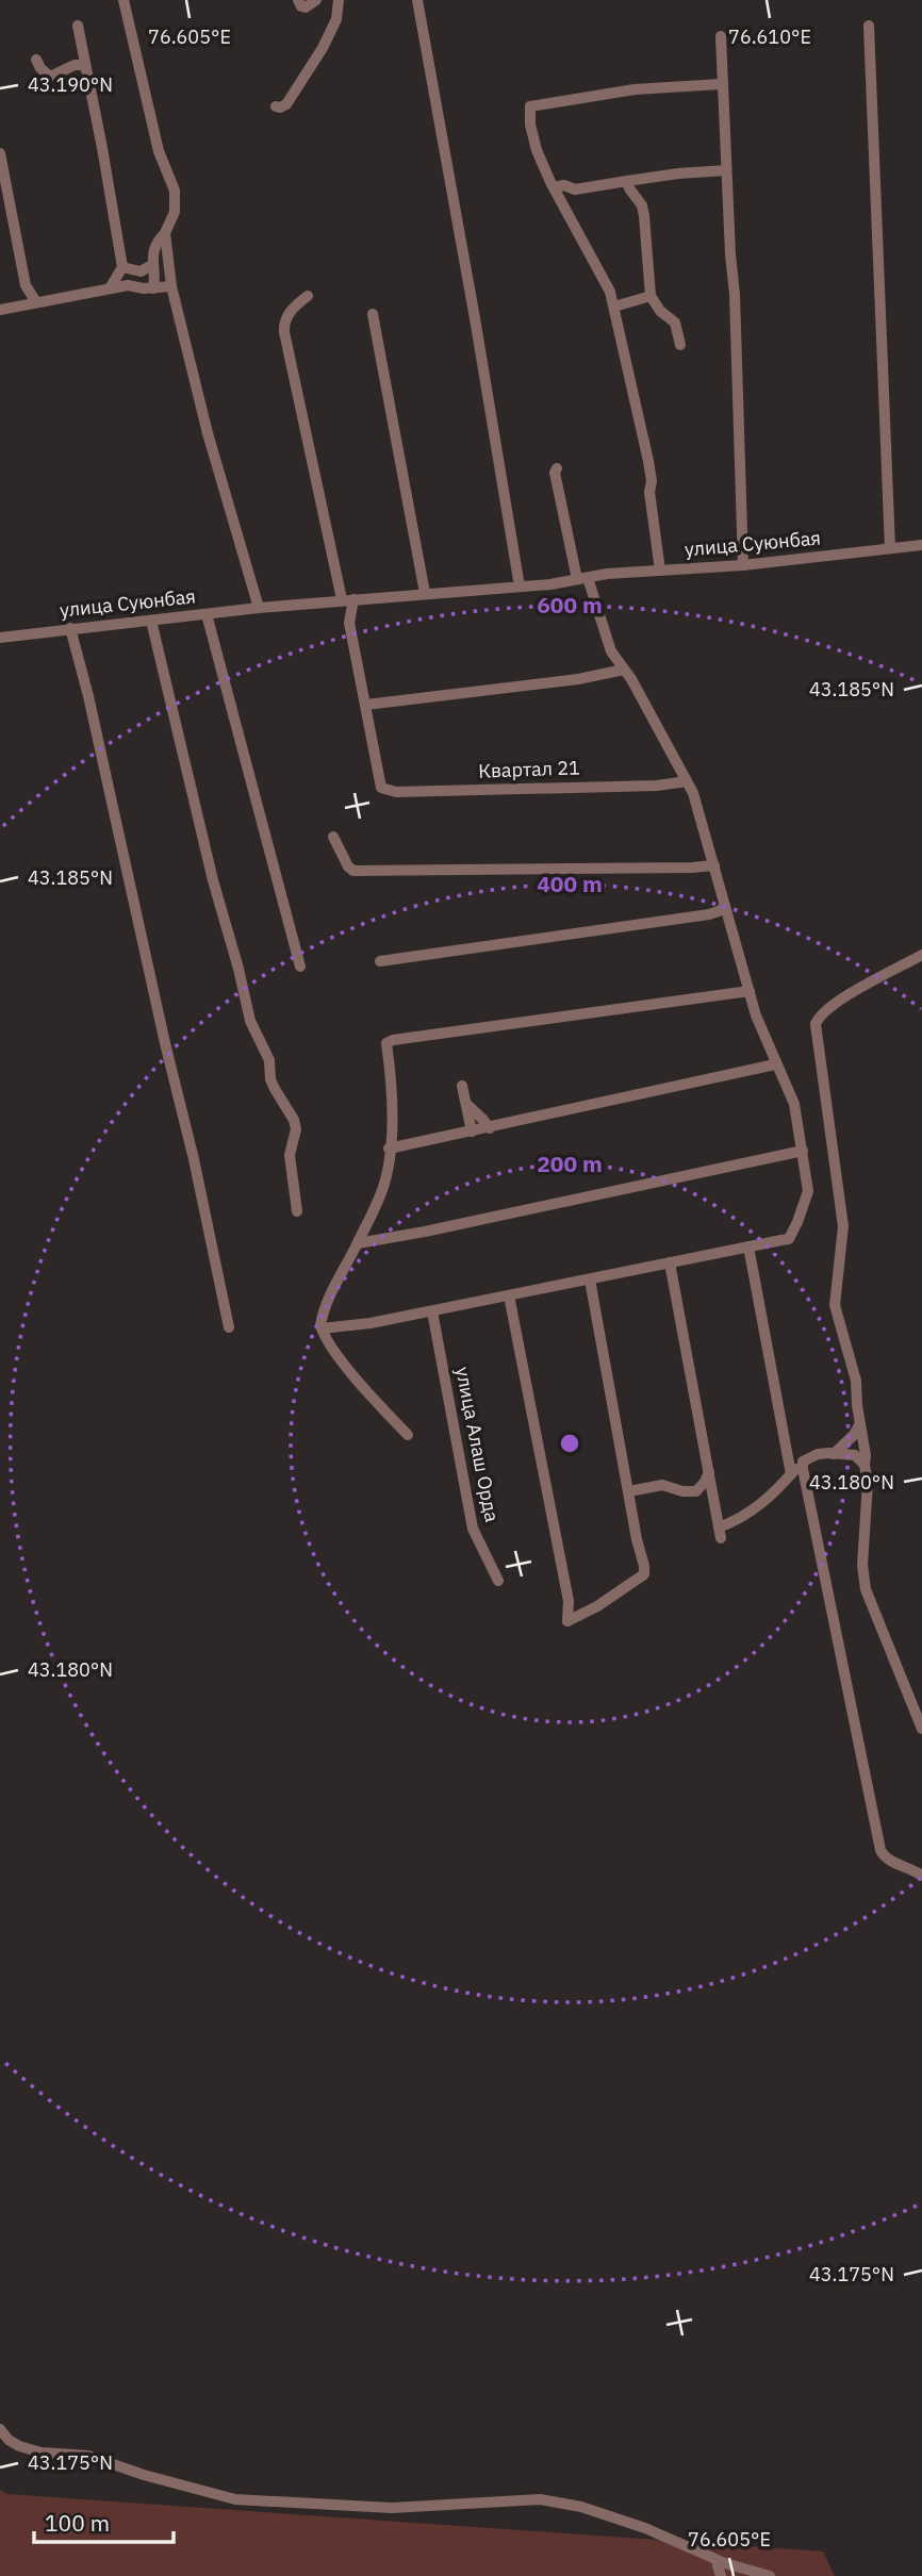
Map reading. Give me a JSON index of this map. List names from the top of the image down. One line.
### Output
{"streets":{"street":["улица Суюнбая","Квартал 21","улица Алаш Орда"]},"scale_bar":"100 m","coordinates":["76.605°E","76.610°E","43.190°N","43.185°N","43.180°N","43.175°N"],"rings":["600 m","400 m","200 m"]}
